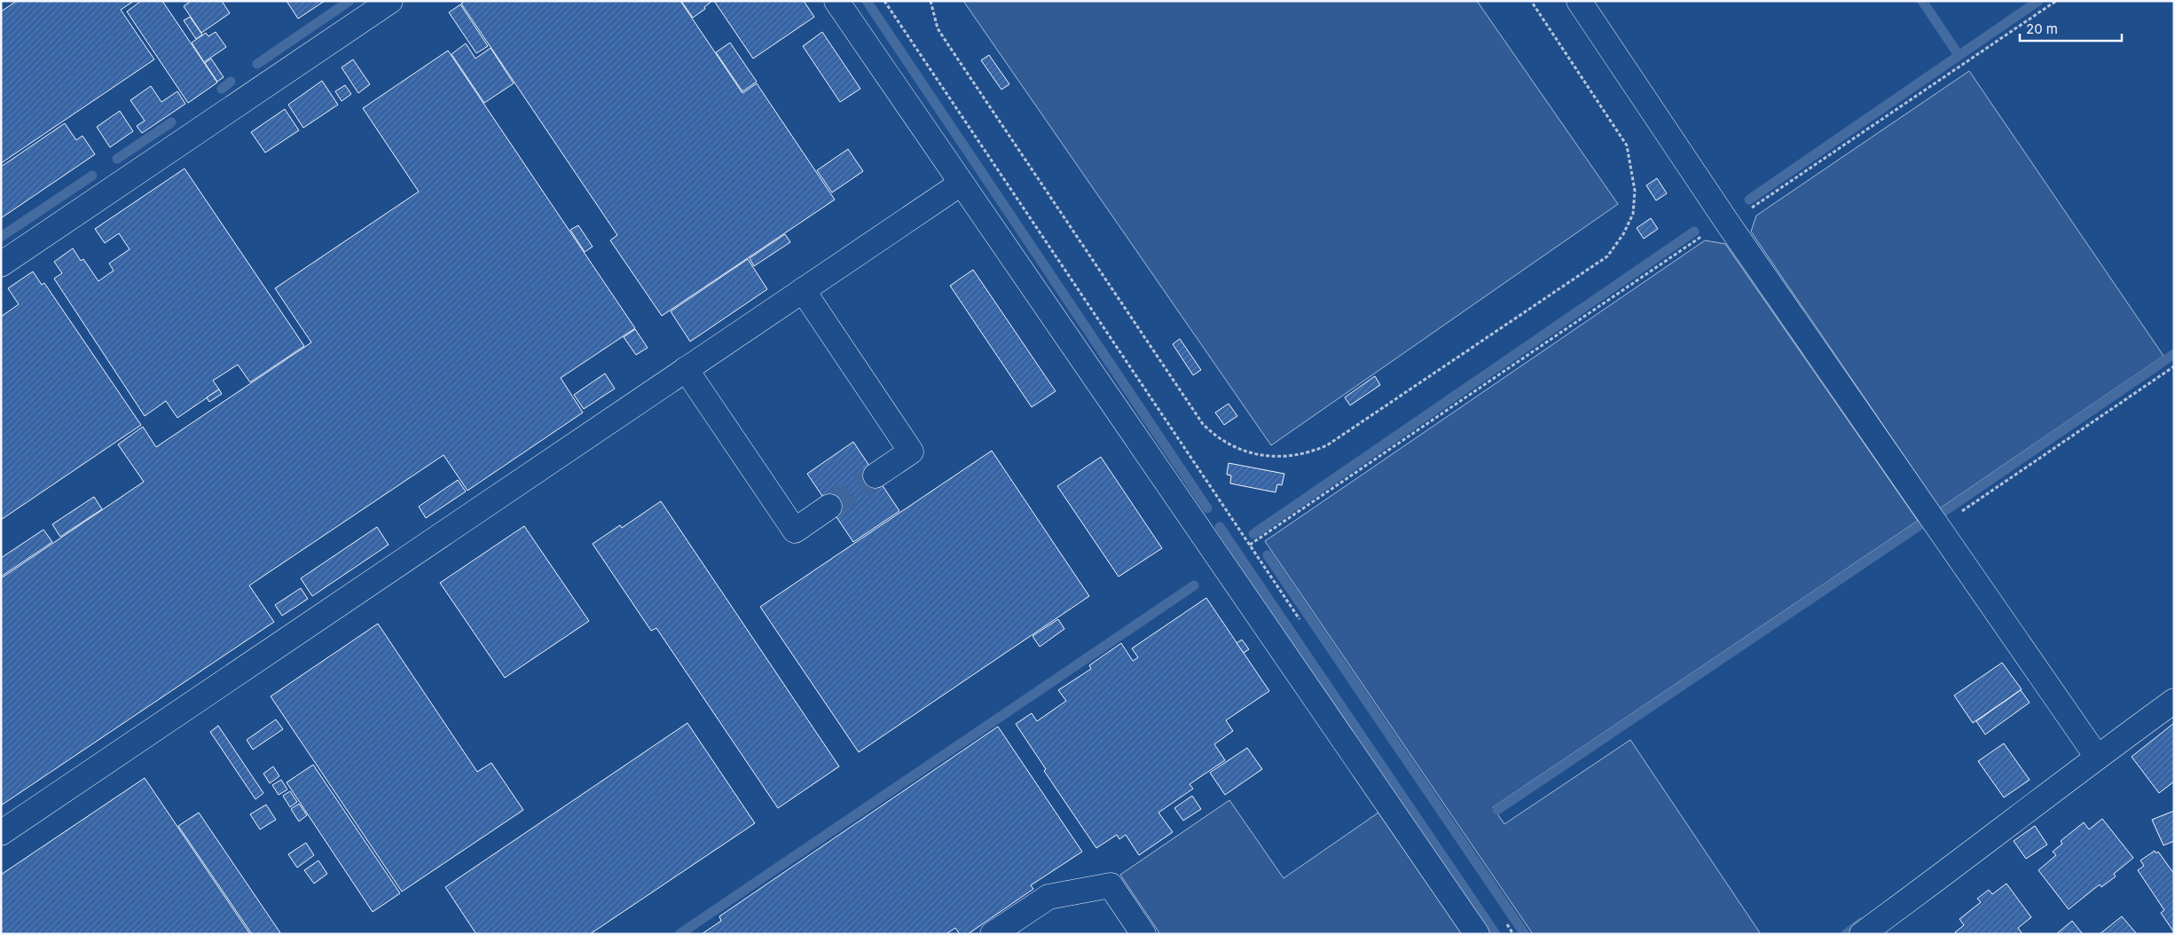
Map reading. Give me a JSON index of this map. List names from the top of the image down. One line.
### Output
{"scale_bar":"20 m"}
